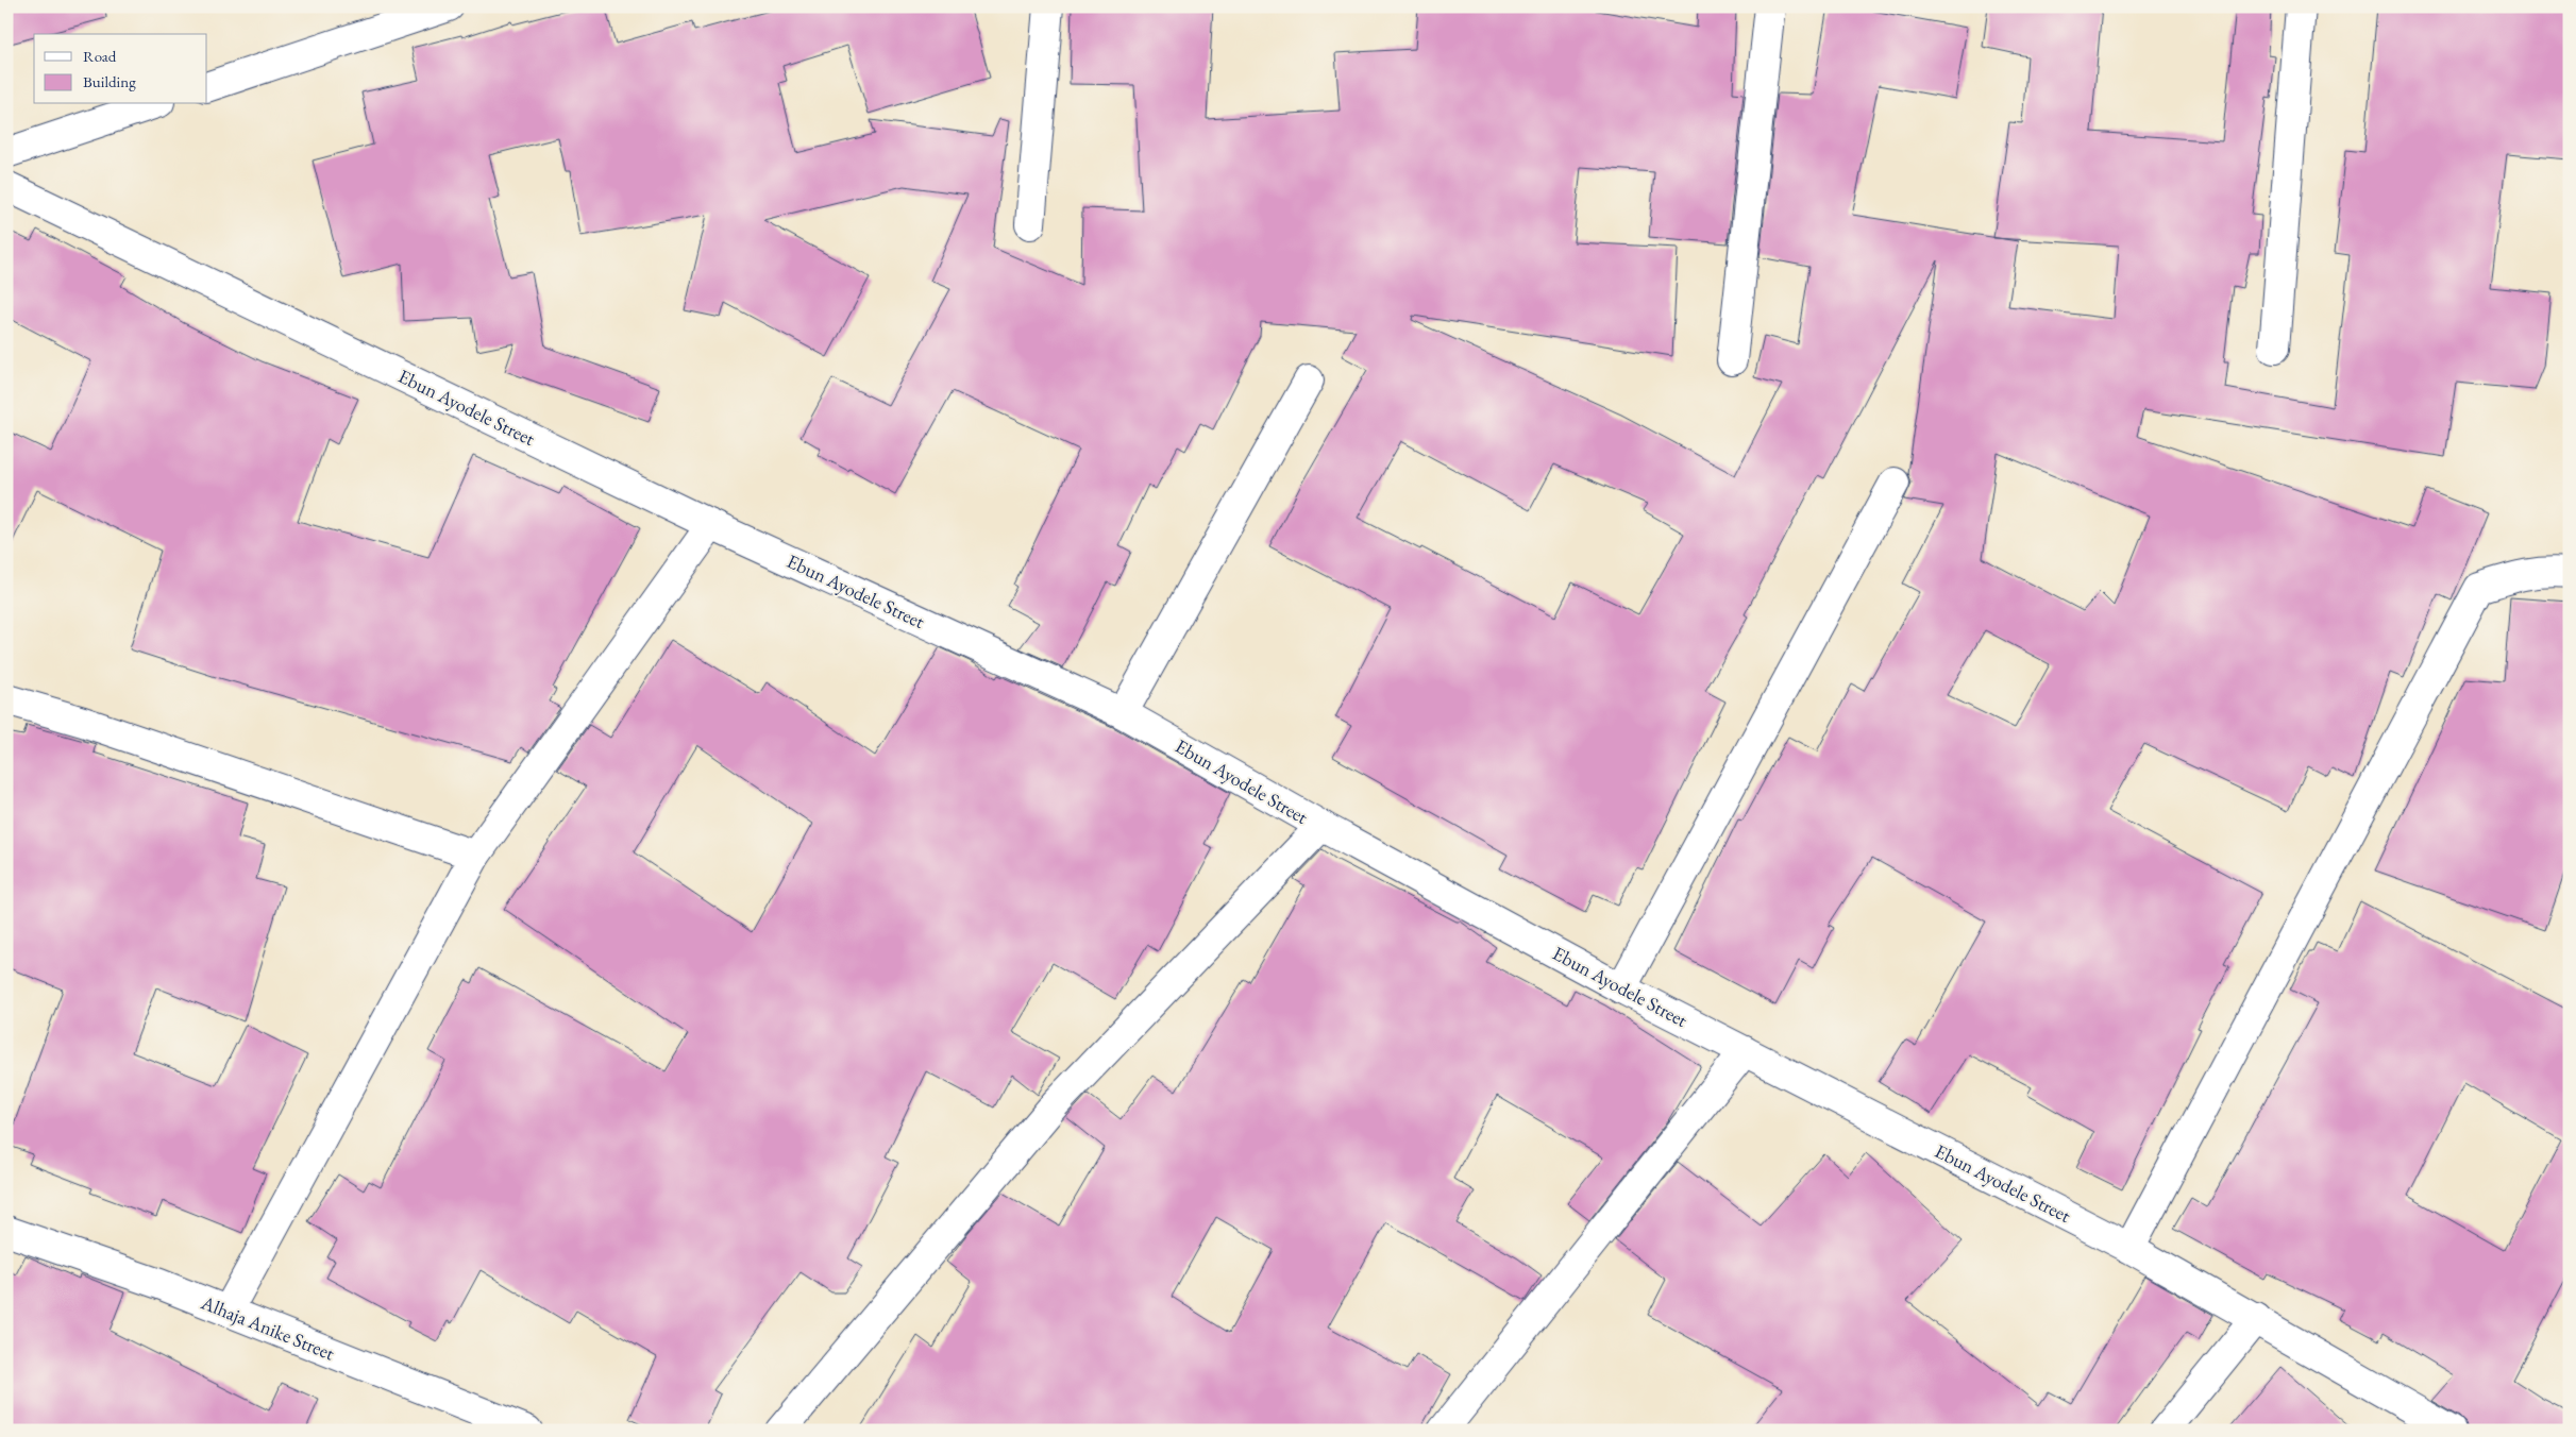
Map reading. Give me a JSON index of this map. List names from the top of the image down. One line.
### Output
{"streets":{"street":["Ebun Ayodele Street","Alhaja Anike Street"]},"legend":["Road","Building"]}
